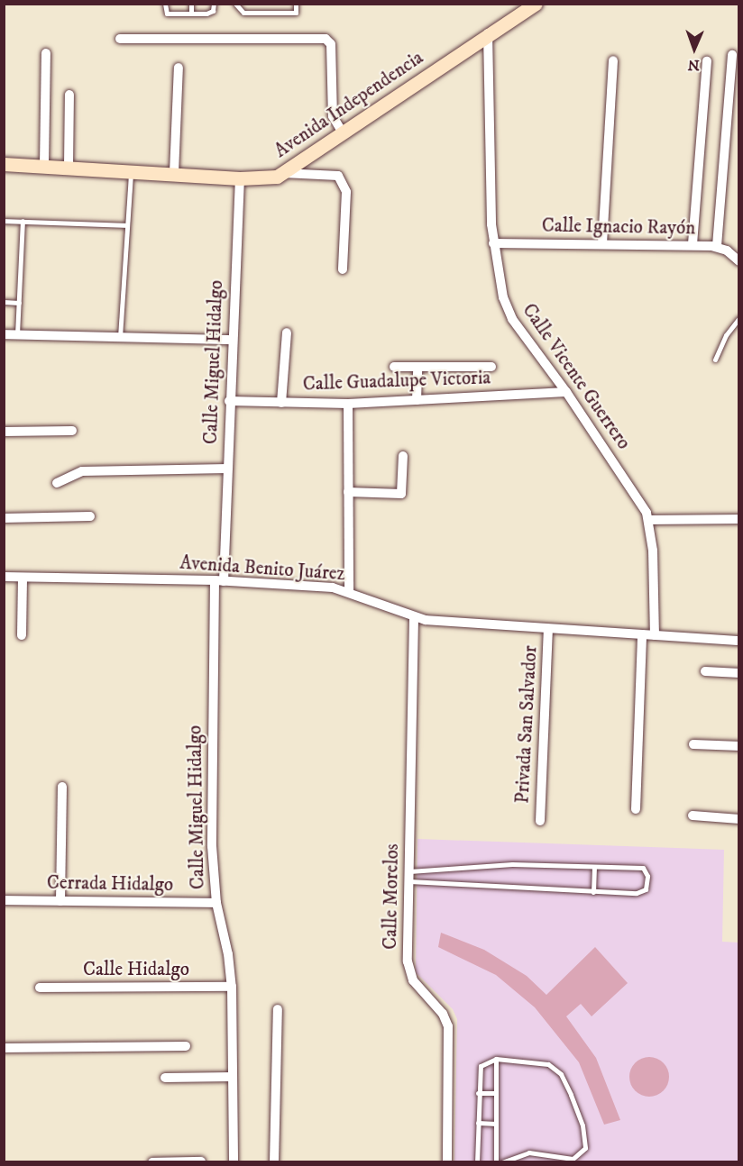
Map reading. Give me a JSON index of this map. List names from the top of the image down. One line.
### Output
{"streets":{"street":["Avenida Independencia","Calle Ignacio Rayón","Calle Miguel Hidalgo","Calle Vicente Guerrero","Calle Guadalupe Victoria","Avenida Benito Juárez","Privada San Salvador","Cerrada Hidalgo","Calle Morelos","Calle Hidalgo"]},"crossings":[["Avenida Independencia","Calle Miguel Hidalgo"],["Avenida Independencia","Calle Vicente Guerrero"],["Calle Ignacio Rayón","Calle Vicente Guerrero"],["Calle Miguel Hidalgo","Calle Guadalupe Victoria"],["Calle Miguel Hidalgo","Avenida Benito Juárez"],["Calle Miguel Hidalgo","Cerrada Hidalgo"],["Calle Miguel Hidalgo","Calle Hidalgo"],["Calle Vicente Guerrero","Calle Guadalupe Victoria"],["Calle Vicente Guerrero","Avenida Benito Juárez"],["Avenida Benito Juárez","Privada San Salvador"],["Avenida Benito Juárez","Calle Morelos"]],"north":"bottom"}
